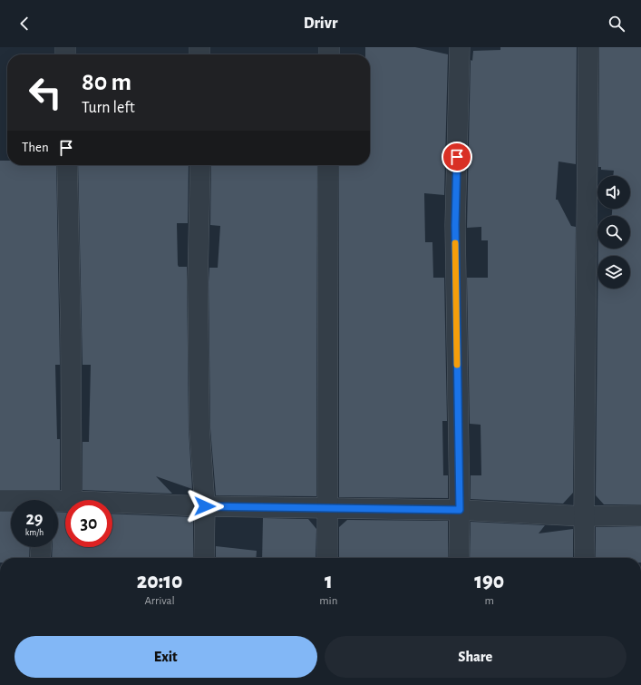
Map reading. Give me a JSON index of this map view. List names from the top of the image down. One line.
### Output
{"page":{"header":"Drivr","turn":["80 m","Turn left"],"then":"Then","speed":"29 km/h","limit":"30","eta":["20:10","Arrival","1","min","190","m"],"buttons":["Exit","Share"]}}
